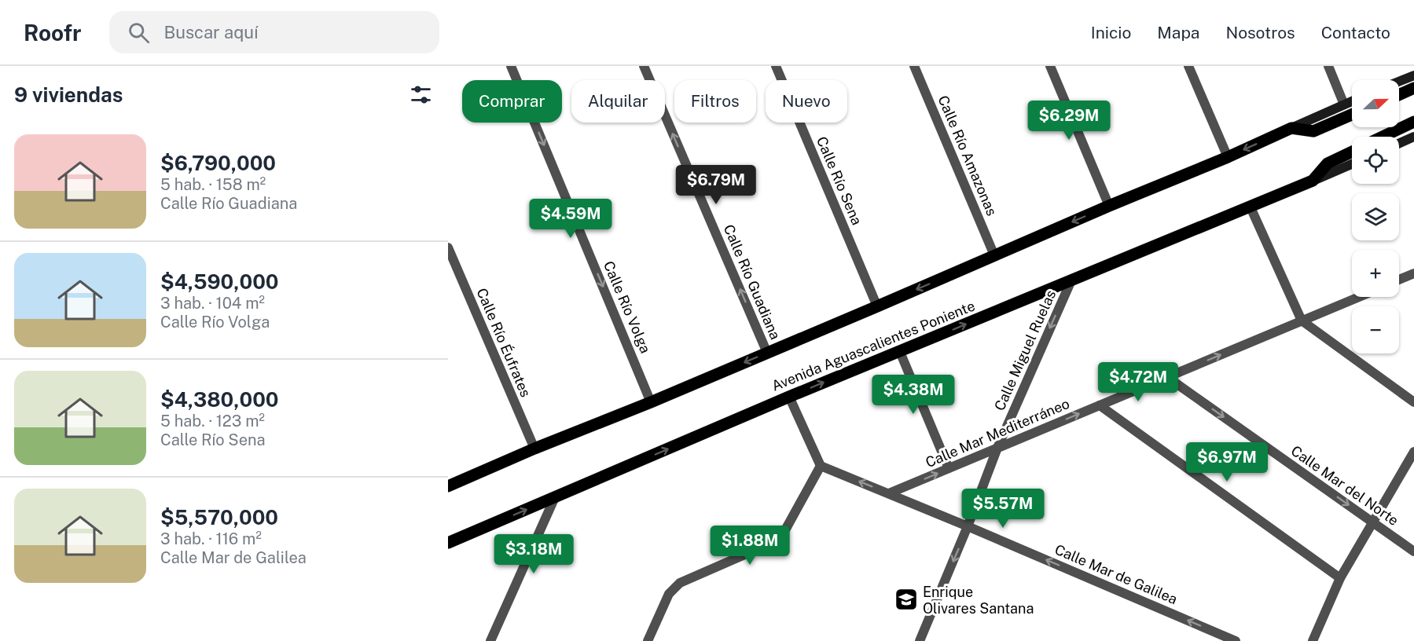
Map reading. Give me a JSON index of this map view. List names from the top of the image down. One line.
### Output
{"streets":{"main road":["Avenida Aguascalientes Poniente"],"street":["Calle Río Amazonas","Calle Río Sena","Calle Río Guadiana","Calle Río Volga","Calle Río Éufrates","Calle Miguel Ruelas","Calle Mar Mediterráneo","Calle Mar del Norte","Calle Mar de Galilea"]},"crossings":[["Avenida Aguascalientes Poniente","Calle Miguel Ruelas"],["Calle Miguel Ruelas","Calle Mar Mediterráneo"],["Calle Miguel Ruelas","Calle Mar de Galilea"],["Calle Mar Mediterráneo","Calle Mar del Norte"],["Calle Mar Mediterráneo","Calle Mar de Galilea"]],"one_way":["Calle Río Guadiana","Calle Río Volga","Calle Miguel Ruelas","Calle Mar Mediterráneo","Calle Mar de Galilea"],"places":{"school or university":["Enrique Olivares Santana"]},"north":"right","page":{"header":"Roofr","search":"Buscar aquí","nav":["Inicio","Mapa","Nosotros","Contacto"],"heading":"9 viviendas","map_buttons":["+","−"],"chip":["Comprar","Alquilar","Filtros","Nuevo"],"price":["$6.29M","$6.79M","$4.59M","$4.72M","$4.38M","$6.97M","$5.57M","$1.88M","$3.18M"],"list":[{"name":"$6,790,000","note":"5 hab. · 158 m² · Calle Río Guadiana"},{"name":"$4,590,000","note":"3 hab. · 104 m² · Calle Río Volga"},{"name":"$4,380,000","note":"5 hab. · 123 m² · Calle Río Sena"},{"name":"$5,570,000","note":"3 hab. · 116 m² · Calle Mar de Galilea"}]}}
